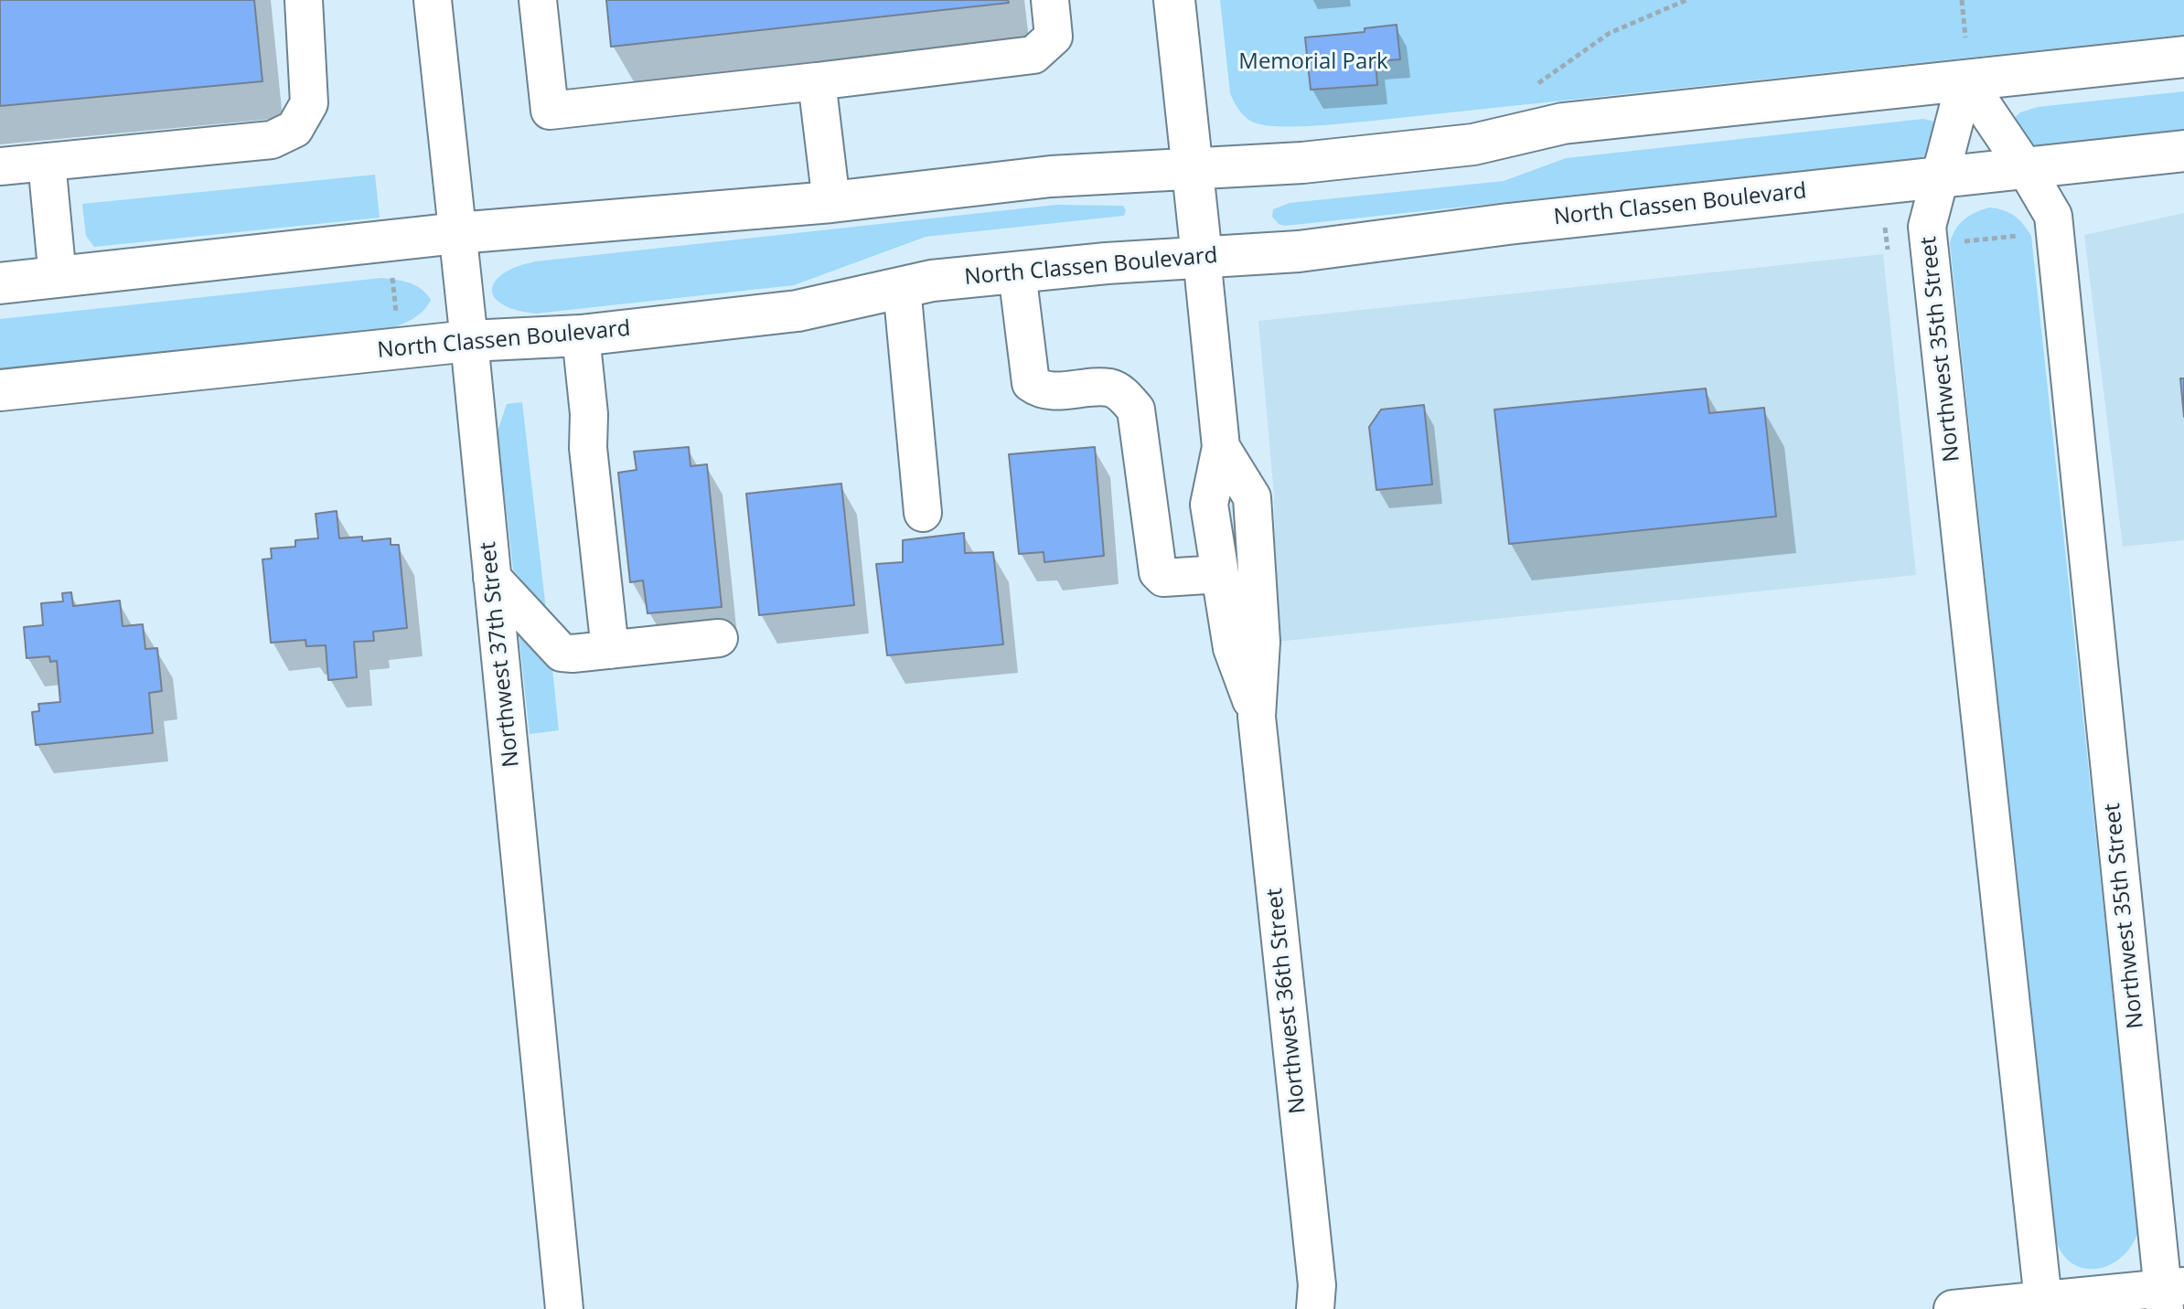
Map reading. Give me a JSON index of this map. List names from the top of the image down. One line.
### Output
{"streets":{"main road":["North Classen Boulevard","Northwest 36th Street"],"street":["Northwest 35th Street","Northwest 37th Street"]},"crossings":[["North Classen Boulevard","Northwest 35th Street"],["North Classen Boulevard","Northwest 37th Street"],["North Classen Boulevard","Northwest 36th Street"]],"parks":["Memorial Park"]}
